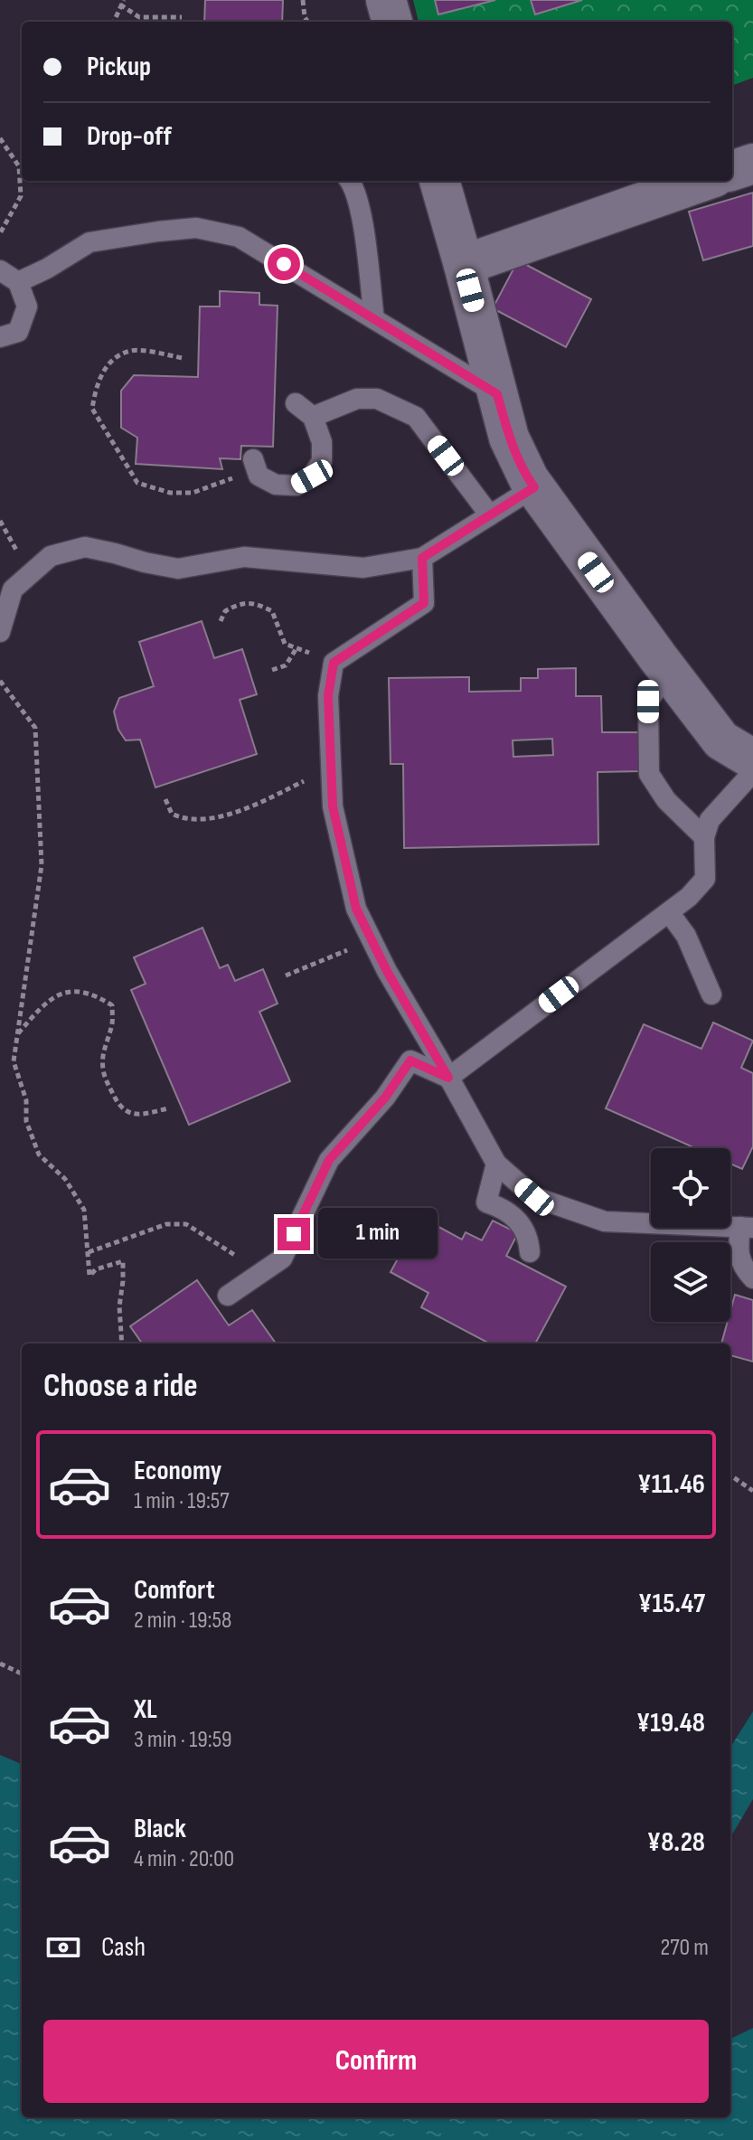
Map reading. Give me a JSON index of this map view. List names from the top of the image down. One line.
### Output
{"page":{"banner":["Pickup","Drop-off"],"bubble":"1 min","heading":"Choose a ride","list":[{"name":"Economy","note":"1 min · 19:57","value":"¥11.46"},{"name":"Comfort","note":"2 min · 19:58","value":"¥15.47"},{"name":"XL","note":"3 min · 19:59","value":"¥19.48"},{"name":"Black","note":"4 min · 20:00","value":"¥8.28"}],"pay":["Cash","270 m"],"buttons":"Confirm"}}
